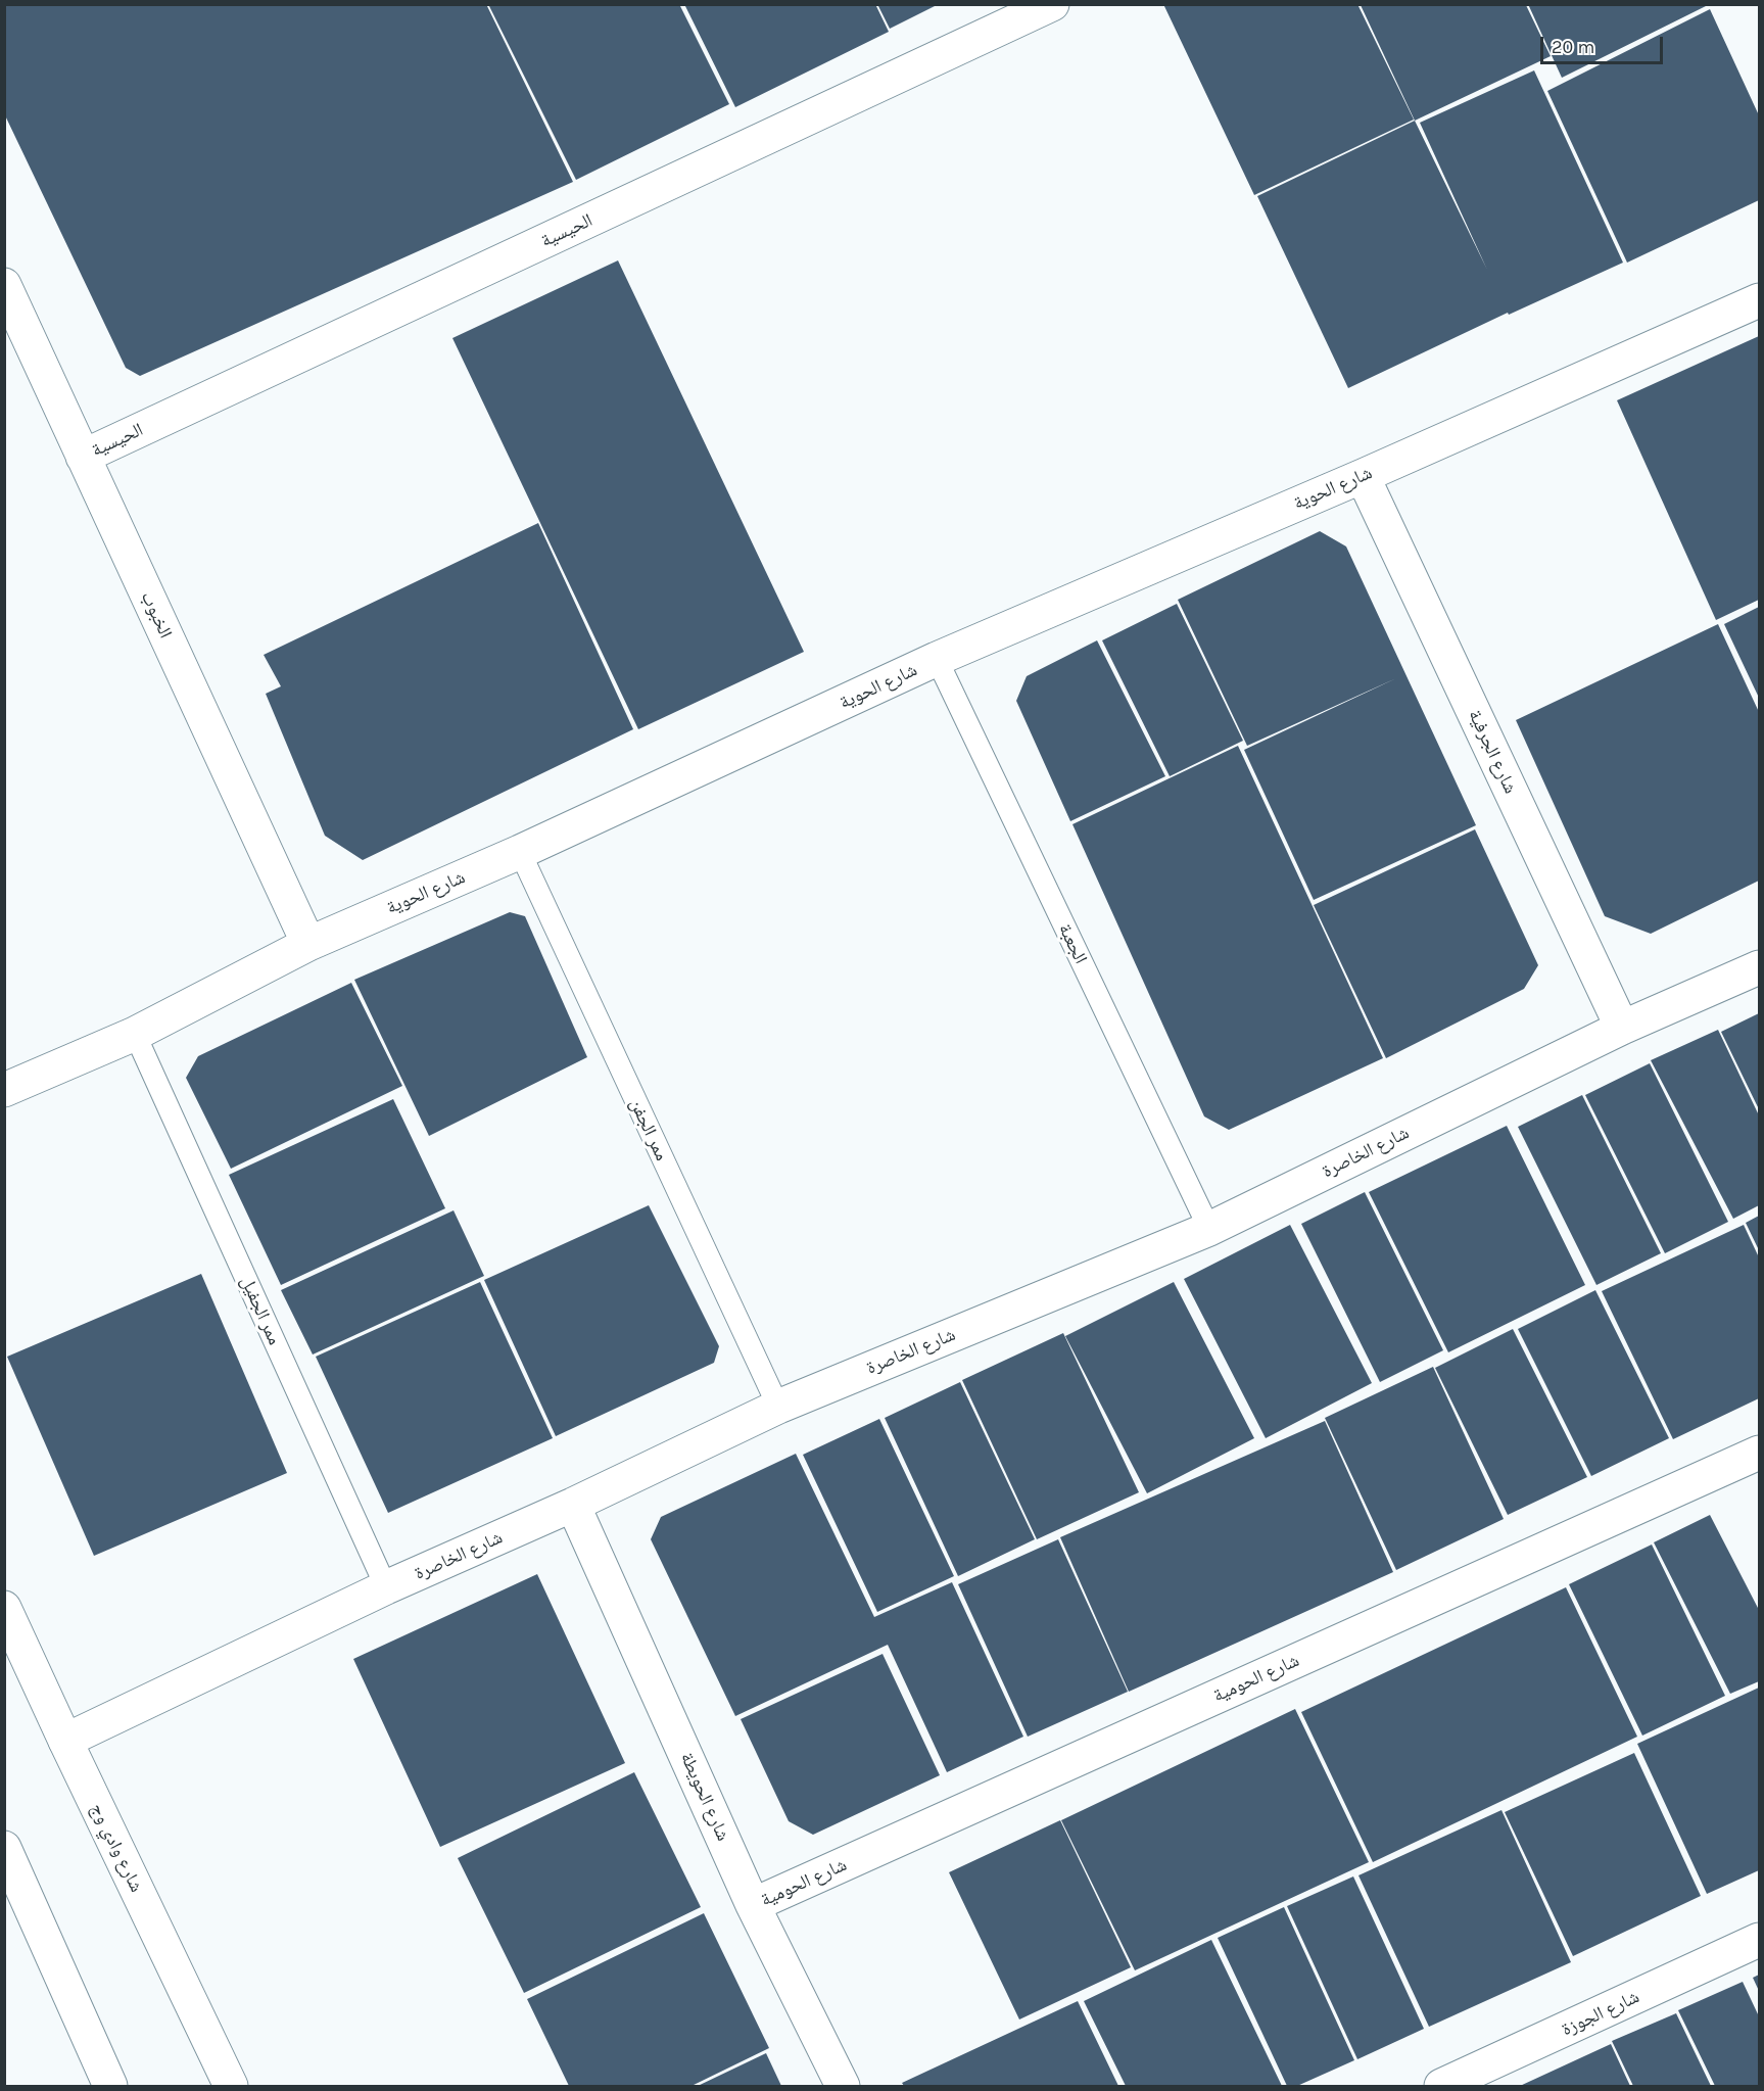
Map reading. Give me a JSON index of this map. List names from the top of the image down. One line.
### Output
{"streets":{"street":["الحيسية","شارع الحوية","الخبوب","شارع الجرفية","شارع الخاصرة","شارع الحومية","شارع الحويطة","شارع وادي وج","شارع الجوزة"],"lane":["الجعبة","ممر الجفن","ممر الجفيل"]},"crossings":[["الحيسية","الخبوب"],["شارع الحوية","الخبوب"],["شارع الحوية","شارع الجرفية"],["شارع الحوية","الجعبة"],["شارع الحوية","ممر الجفن"],["شارع الحوية","ممر الجفيل"],["شارع الجرفية","شارع الخاصرة"],["الجعبة","شارع الخاصرة"],["ممر الجفن","شارع الخاصرة"],["شارع الخاصرة","ممر الجفيل"],["شارع الخاصرة","شارع الحويطة"],["شارع الخاصرة","شارع وادي وج"],["شارع الحومية","شارع الحويطة"]],"scale_bar":"20 m"}
